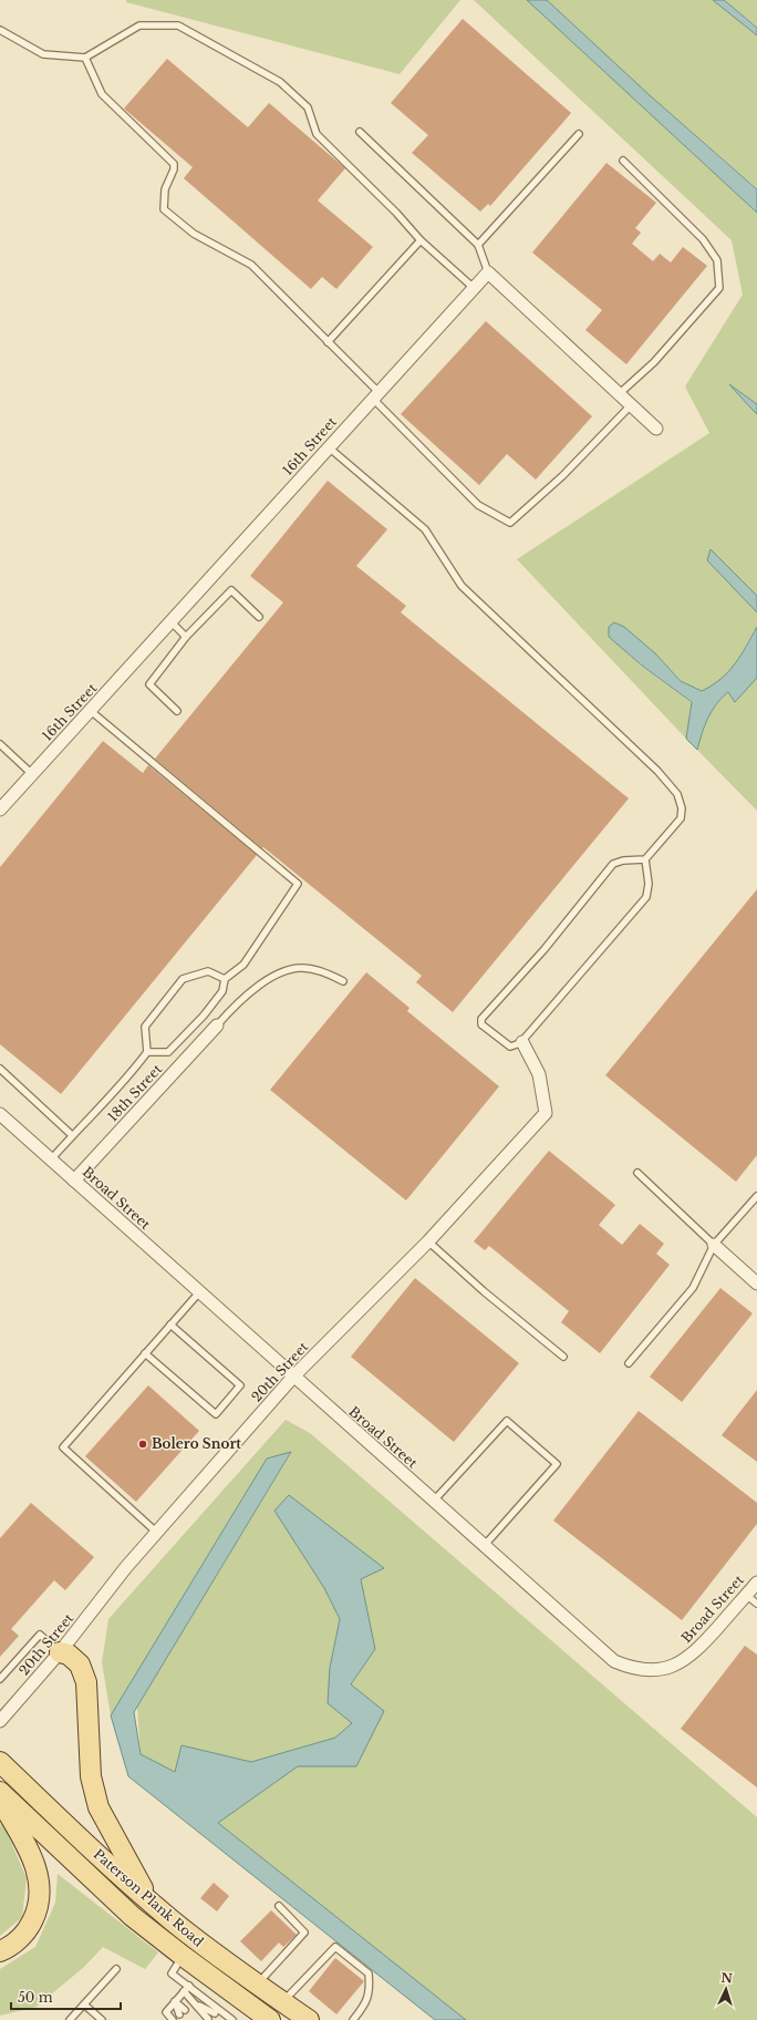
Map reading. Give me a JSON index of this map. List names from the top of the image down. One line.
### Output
{"streets":{"main road":["Paterson Plank Road"],"street":["16th Street","18th Street","Broad Street","20th Street"]},"crossings":[["18th Street","Broad Street"],["Broad Street","20th Street"]],"places":["Bolero Snort"],"scale_bar":"50 m","north":"top"}
